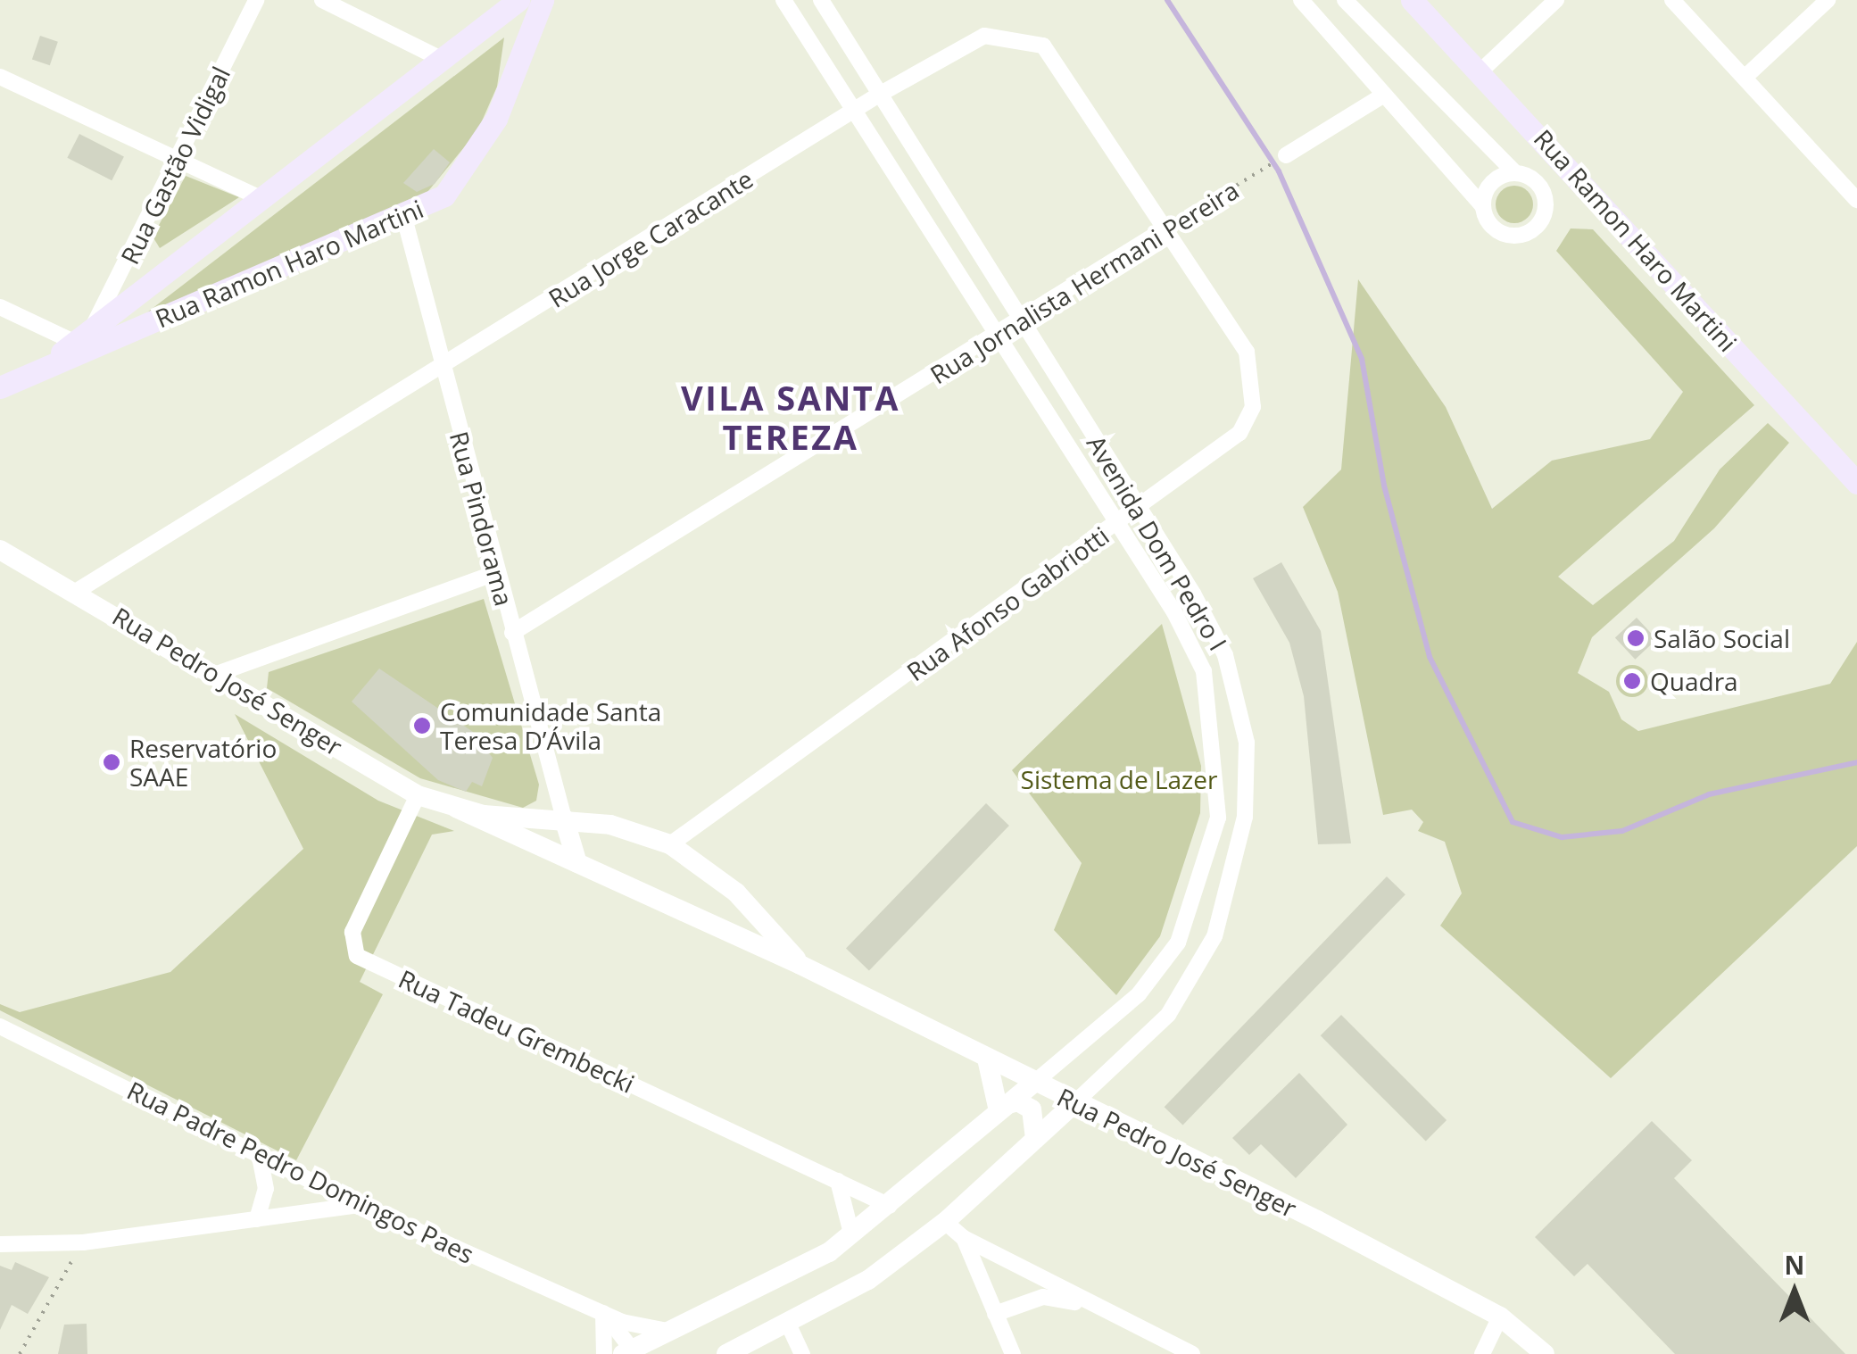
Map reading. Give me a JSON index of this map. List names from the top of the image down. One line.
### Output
{"streets":{"main road":["Rua Ramon Haro Martini"],"street":["Rua Gastão Vidigal","Rua Jorge Caracante","Rua Jornalista Hermani Pereira","Rua Pindorama","Avenida Dom Pedro I","Rua Afonso Gabriotti","Rua Pedro José Senger","Rua Tadeu Grembecki","Rua Padre Pedro Domingos Paes"]},"crossings":[["Rua Gastão Vidigal","Rua Ramon Haro Martini"],["Rua Jorge Caracante","Rua Jornalista Hermani Pereira"],["Rua Jorge Caracante","Rua Pindorama"],["Rua Jorge Caracante","Avenida Dom Pedro I"],["Rua Jorge Caracante","Rua Afonso Gabriotti"],["Rua Jorge Caracante","Rua Pedro José Senger"],["Rua Ramon Haro Martini","Rua Pindorama"],["Rua Jornalista Hermani Pereira","Rua Pindorama"],["Rua Jornalista Hermani Pereira","Avenida Dom Pedro I"],["Rua Jornalista Hermani Pereira","Rua Afonso Gabriotti"],["Rua Pindorama","Rua Pedro José Senger"],["Avenida Dom Pedro I","Rua Afonso Gabriotti"],["Avenida Dom Pedro I","Rua Pedro José Senger"],["Rua Afonso Gabriotti","Rua Pedro José Senger"],["Rua Pedro José Senger","Rua Tadeu Grembecki"]],"districts":["VILA SANTA TEREZA"],"parks":["Sistema de Lazer"],"places":["Salão Social","Quadra","Comunidade Santa Teresa D’Ávila","Reservatório SAAE"],"north":"top"}
